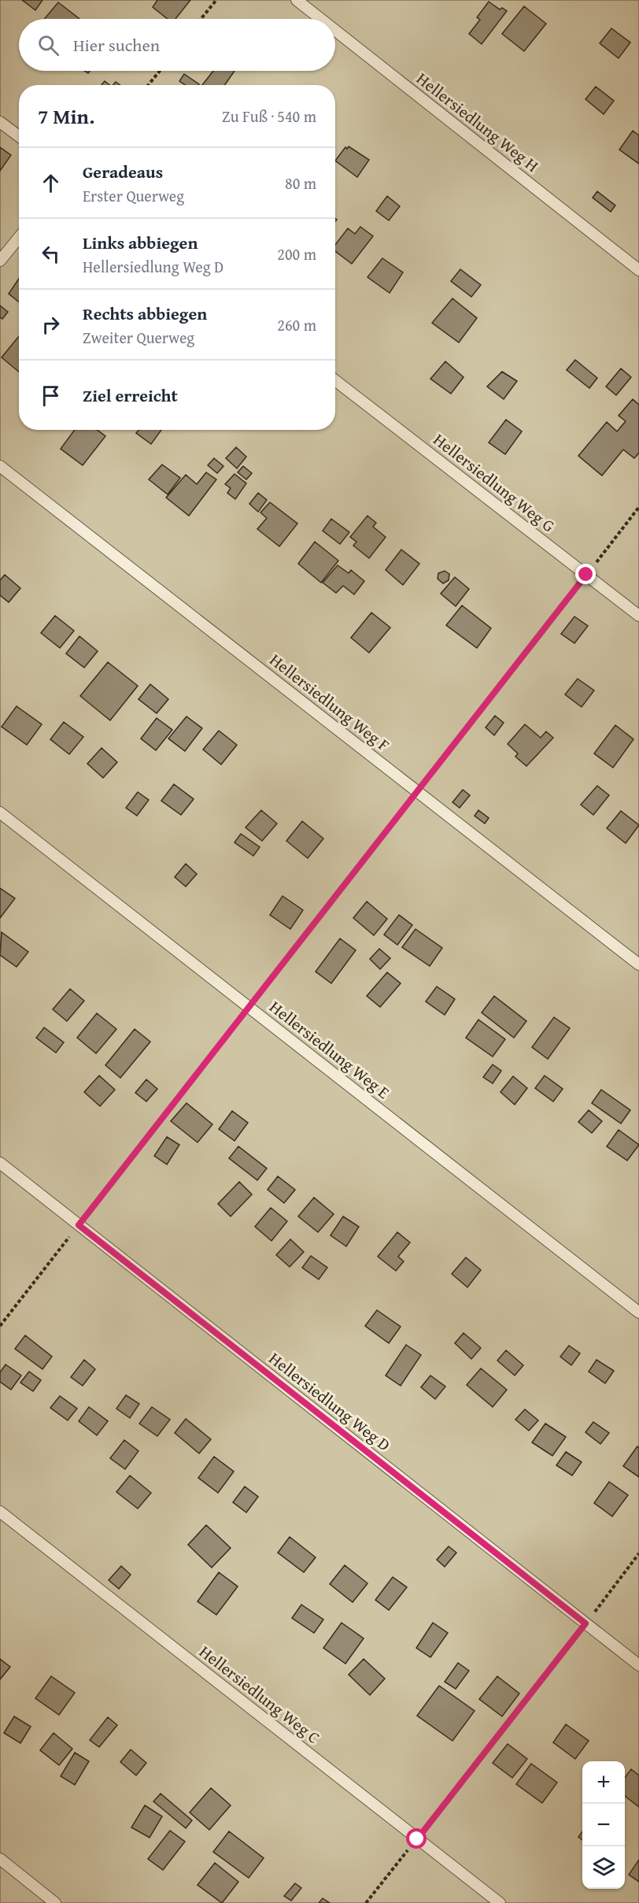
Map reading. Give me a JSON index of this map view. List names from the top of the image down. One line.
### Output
{"streets":{"lane":["Hellersiedlung Weg H","Hellersiedlung Weg G","Hellersiedlung Weg F","Hellersiedlung Weg E","Hellersiedlung Weg D","Hellersiedlung Weg C"]},"page":{"search":"Hier suchen","heading":["7 Min.","Zu Fuß · 540 m"],"list":[["Geradeaus","Erster Querweg","80 m"],["Links abbiegen","Hellersiedlung Weg D","200 m"],["Rechts abbiegen","Zweiter Querweg","260 m"],"Ziel erreicht"],"map_buttons":["+","−"]}}
